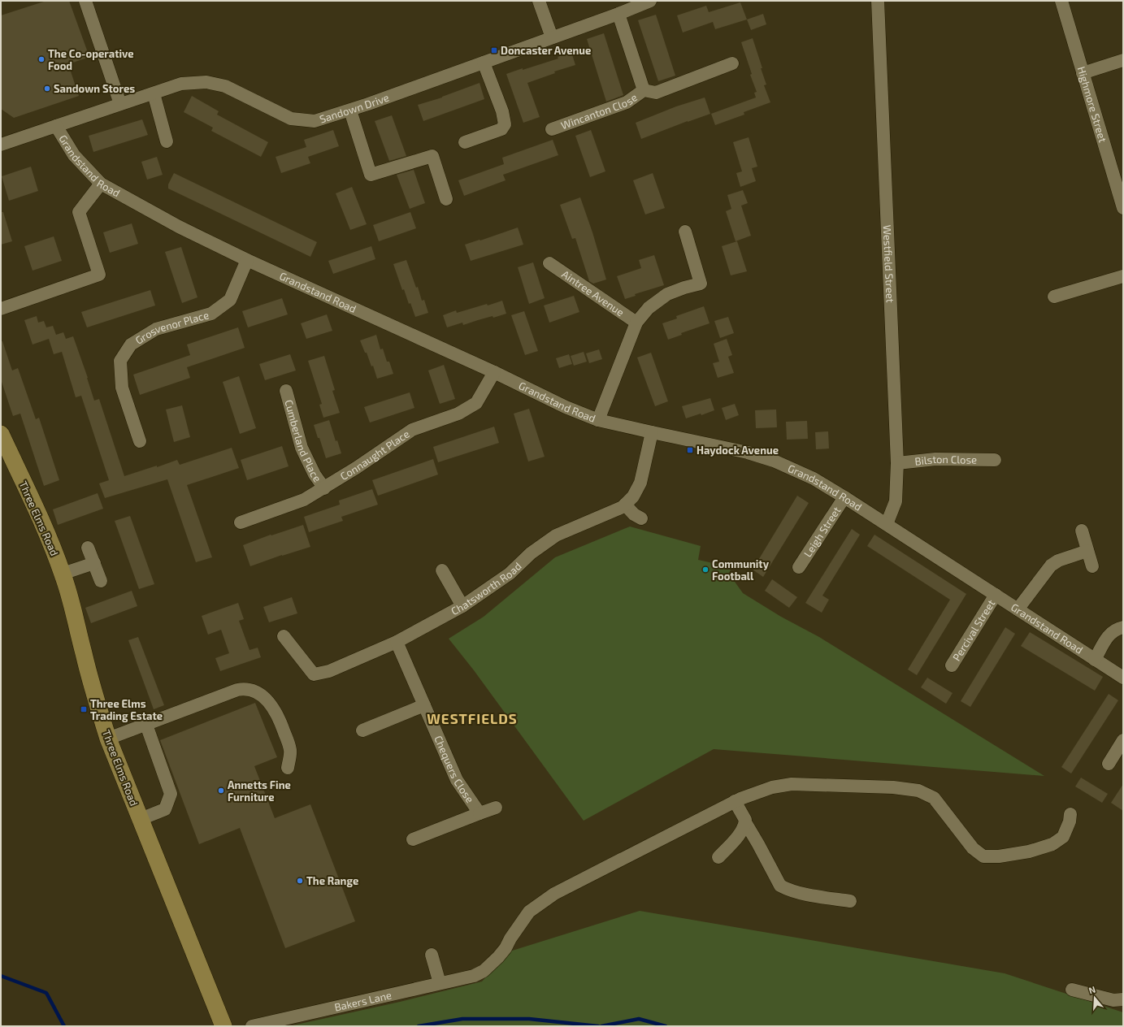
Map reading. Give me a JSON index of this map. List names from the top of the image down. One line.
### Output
{"streets":{"main road":["Three Elms Road"],"street":["Highmore Street","Sandown Drive","Wincanton Close","Grandstand Road","Westfield Street","Aintree Avenue","Grosvenor Place","Cumberland Place","Connaught Place","Bilston Close","Leigh Street","Chatsworth Road","Percival Street","Chequers Close","Bakers Lane"]},"crossings":[["Sandown Drive","Wincanton Close"],["Sandown Drive","Grandstand Road"],["Grandstand Road","Westfield Street"],["Grandstand Road","Grosvenor Place"],["Grandstand Road","Connaught Place"],["Grandstand Road","Leigh Street"],["Grandstand Road","Chatsworth Road"],["Grandstand Road","Percival Street"],["Westfield Street","Bilston Close"],["Cumberland Place","Connaught Place"],["Chatsworth Road","Chequers Close"]],"districts":["WESTFIELDS"],"places":{"transit":["Doncaster Avenue","Haydock Avenue","Three Elms Trading Estate"],"other":["The Co-operative Food","Sandown Stores","Community Football","Annetts Fine Furniture","The Range"]},"north":"top"}
